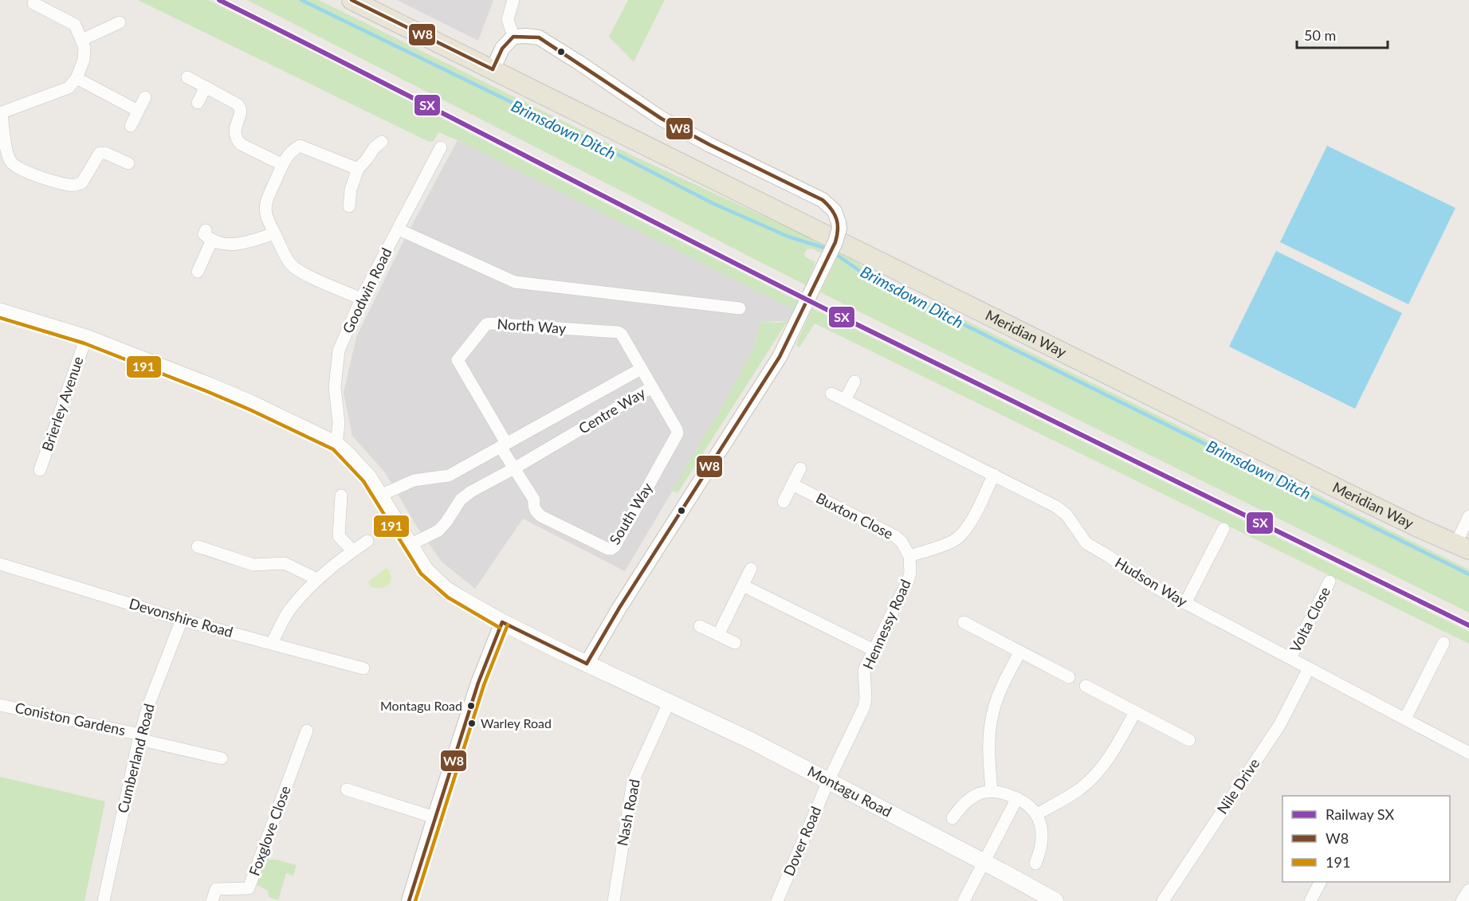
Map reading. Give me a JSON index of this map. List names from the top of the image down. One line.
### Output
{"streets":{"main road":["Meridian Way","Montagu Road"],"street":["Goodwin Road","North Way","Brierley Avenue","Centre Way","South Way","Buxton Close","Hudson Way","Devonshire Road","Volta Close","Hennessy Road","Coniston Gardens","Cumberland Road","Nile Drive","Nash Road","Foxglove Close","Dover Road"]},"crossings":[["Goodwin Road","Montagu Road"],["North Way","Centre Way"],["Brierley Avenue","Montagu Road"],["Centre Way","South Way"],["Centre Way","Montagu Road"],["Buxton Close","Hennessy Road"],["Hudson Way","Volta Close"],["Hudson Way","Nile Drive"],["Devonshire Road","Cumberland Road"],["Hennessy Road","Montagu Road"],["Hennessy Road","Dover Road"],["Coniston Gardens","Cumberland Road"],["Montagu Road","Nash Road"],["Montagu Road","Dover Road"]],"water":["Brimsdown Ditch"],"places":["Montagu Road","Warley Road"],"lines":["rail line SX","transit line W8","transit line 191"],"legend":["Railway SX","W8","191"],"scale_bar":"50 m"}
